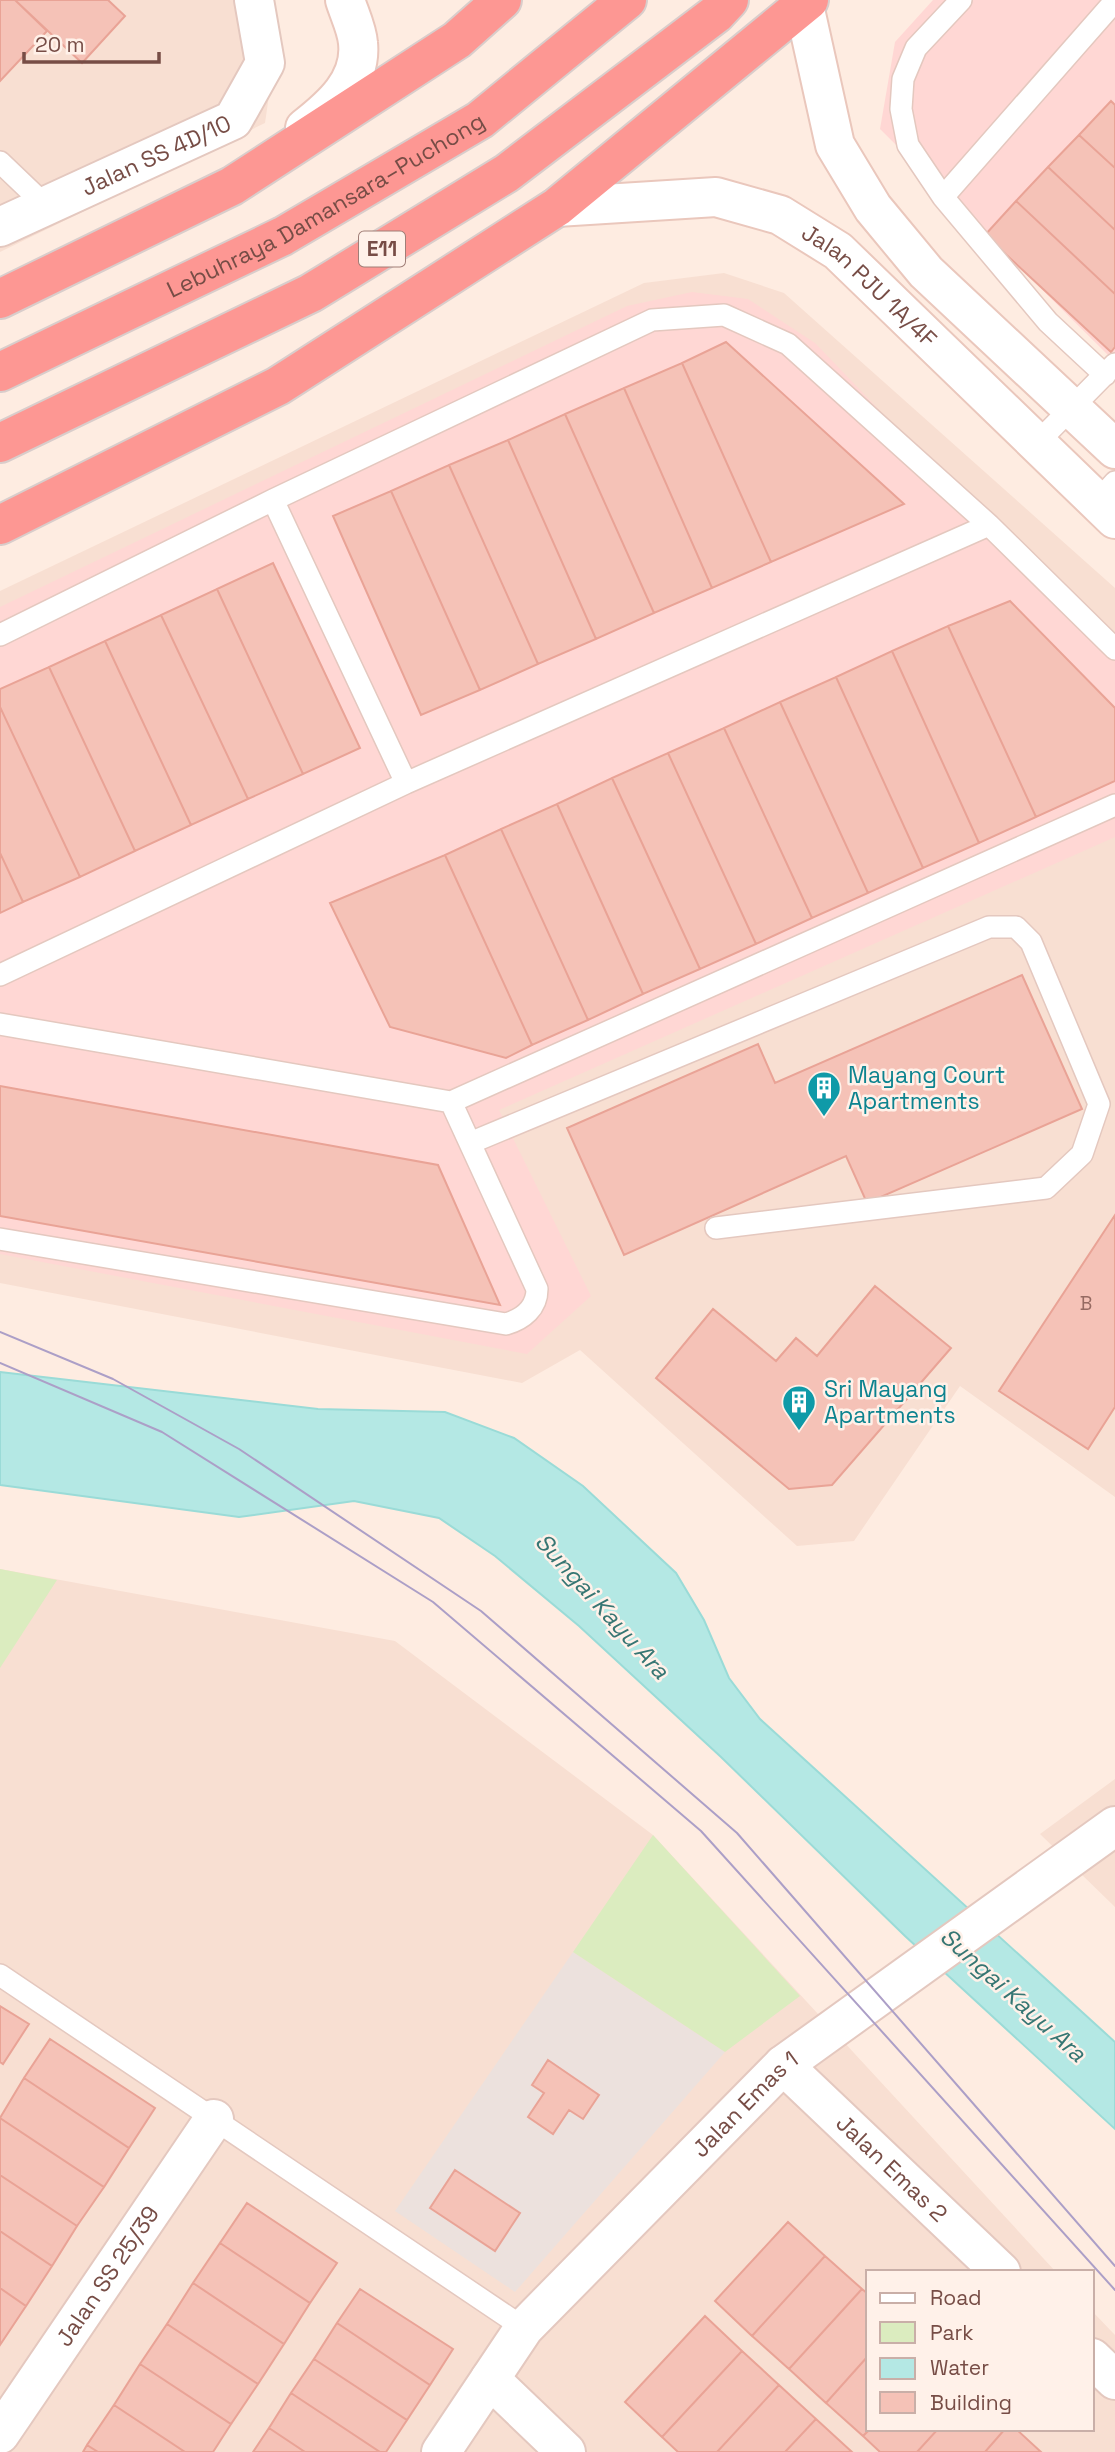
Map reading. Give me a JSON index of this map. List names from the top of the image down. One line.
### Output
{"streets":{"highway":["Lebuhraya Damansara–Puchong","E11"],"street":["Jalan SS 4D/10","Jalan PJU 1A/4F","Jalan Emas 1","Jalan Emas 2","Jalan SS 25/39"]},"crossings":[["Jalan Emas 1","Jalan Emas 2"]],"water":["Sungai Kayu Ara"],"places":{"building":["Mayang Court Apartments","Sri Mayang Apartments"]},"house_numbers":["B"],"legend":["Road","Park","Water","Building"],"scale_bar":"20 m"}
